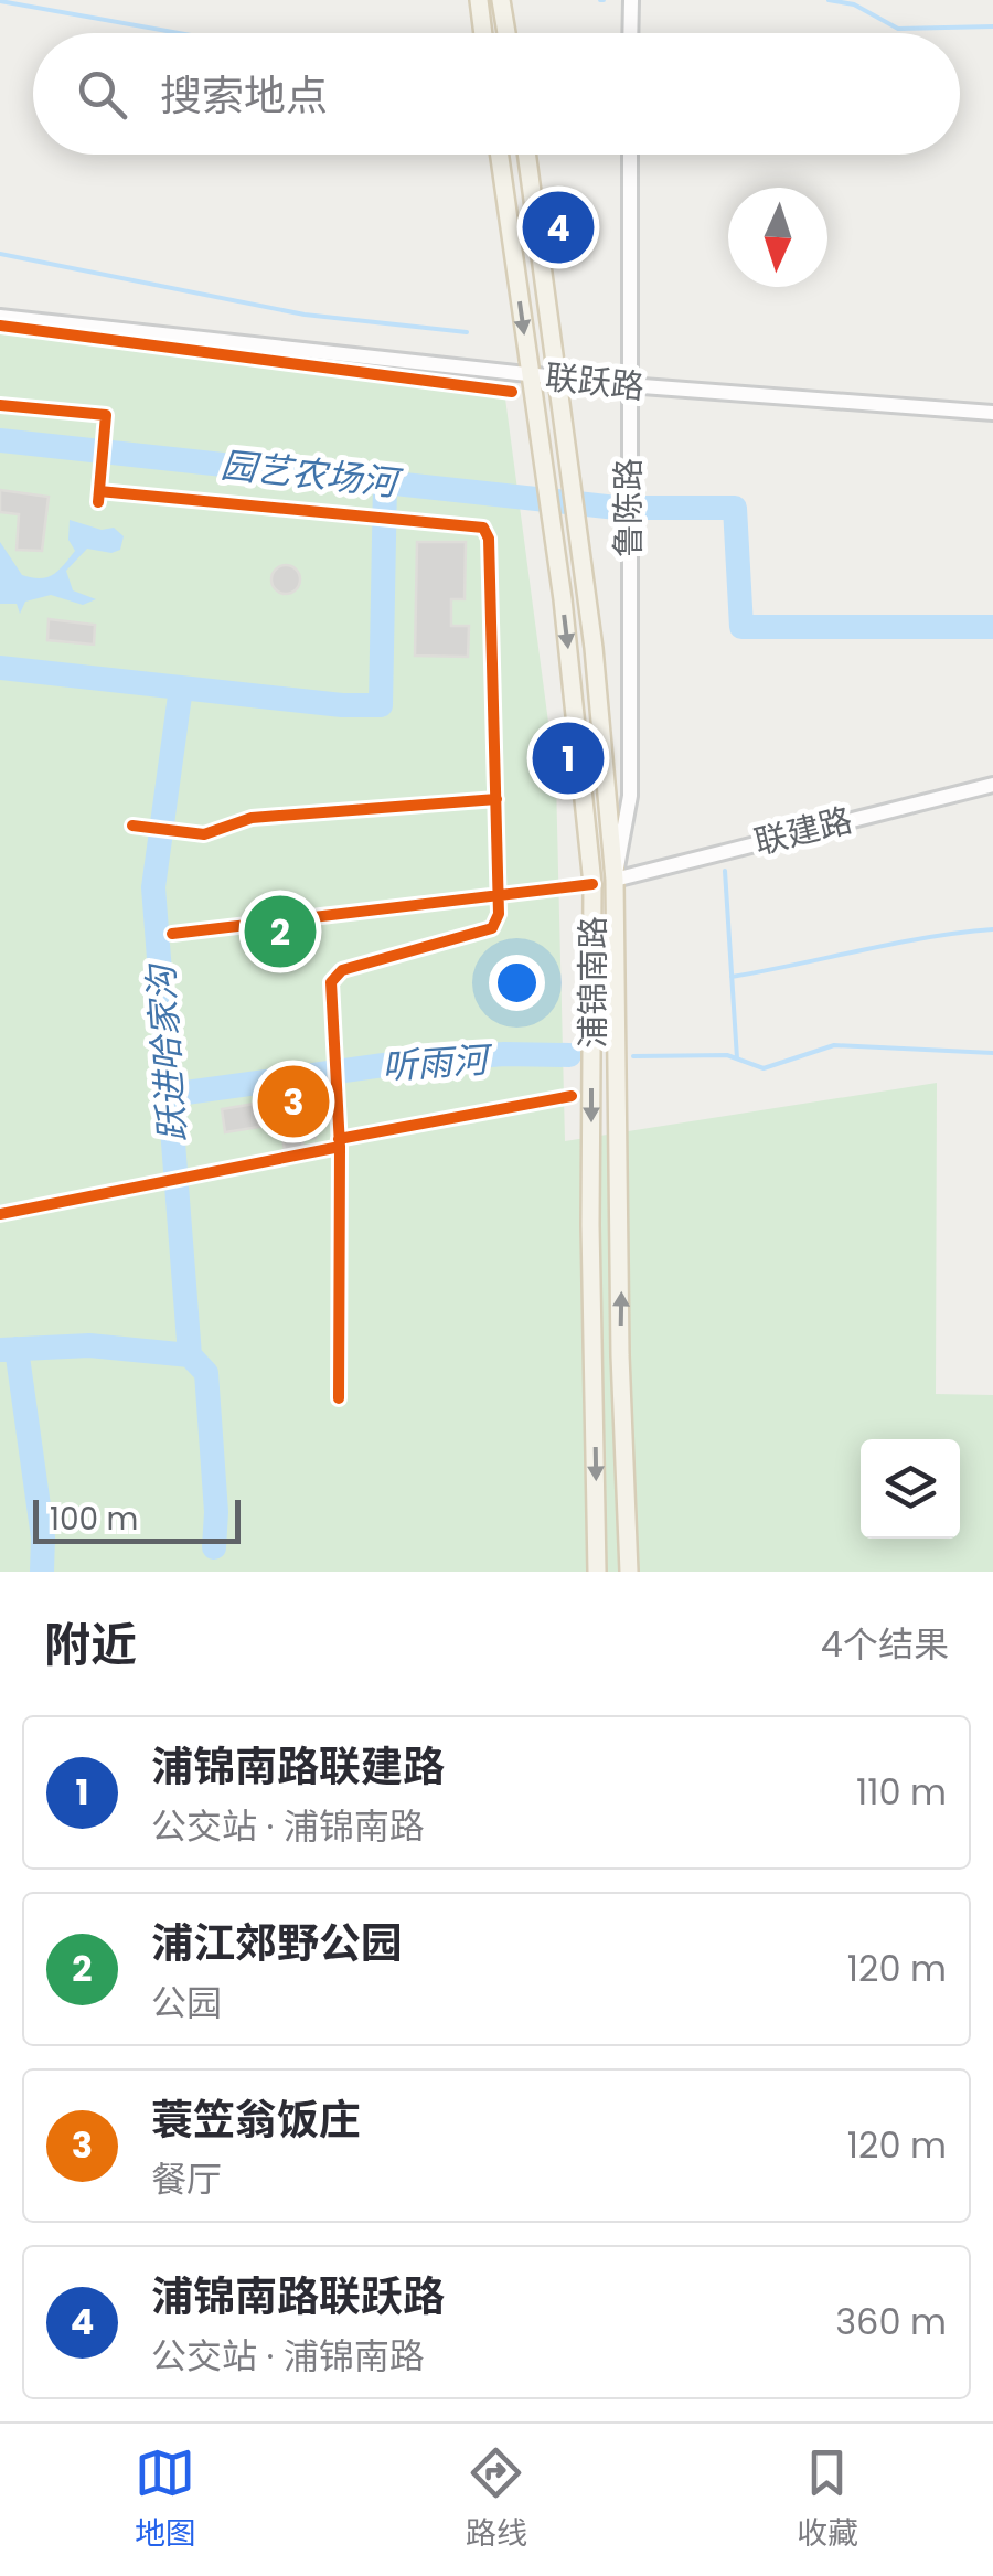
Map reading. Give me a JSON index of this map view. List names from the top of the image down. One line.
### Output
{"streets":{"main road":["浦锦南路"],"street":["联跃路","鲁陈路","联建路"]},"crossings":[["联跃路","鲁陈路"],["联跃路","浦锦南路"],["鲁陈路","联建路"],["鲁陈路","浦锦南路"],["联建路","浦锦南路"]],"water":["园艺农场河","跃进哈家沟","听雨河"],"scale_bar":"100 m","north":"bottom","page":{"search":"搜索地点","pins":["4","1","2","3"],"scale":"100 m","heading":["附近","4个结果"],"list":[{"mark":"1","name":"浦锦南路联建路","note":"公交站 · 浦锦南路","value":"110 m"},{"mark":"2","name":"浦江郊野公园","note":"公园","value":"120 m"},{"mark":"3","name":"蓑笠翁饭庄","note":"餐厅","value":"120 m"},{"mark":"4","name":"浦锦南路联跃路","note":"公交站 · 浦锦南路","value":"360 m"}],"nav":["地图","路线","收藏"]}}
